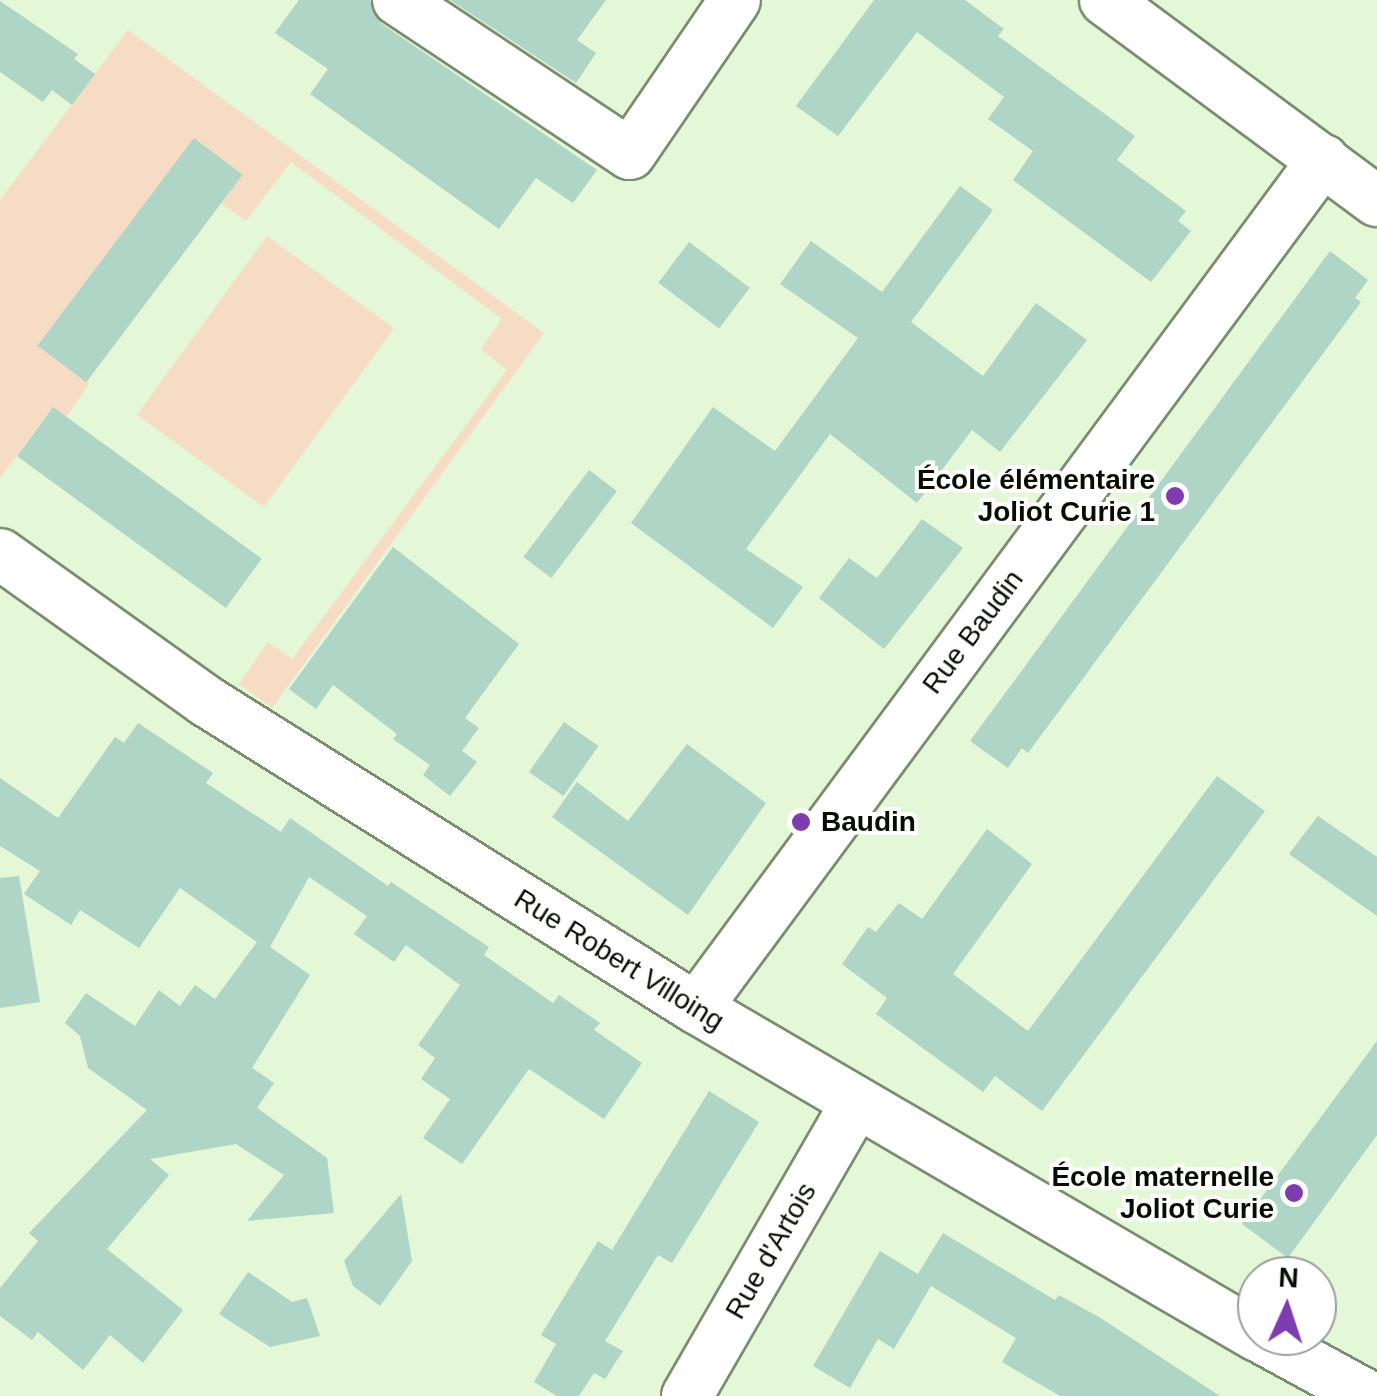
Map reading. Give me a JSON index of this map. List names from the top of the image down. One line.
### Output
{"streets":{"street":["Rue Baudin","Rue Robert Villoing","Rue d'Artois"]},"crossings":[["Rue Baudin","Rue Robert Villoing"],["Rue Robert Villoing","Rue d'Artois"]],"places":["École élémentaire Joliot Curie 1","Baudin","École maternelle Joliot Curie"],"north":"top"}
